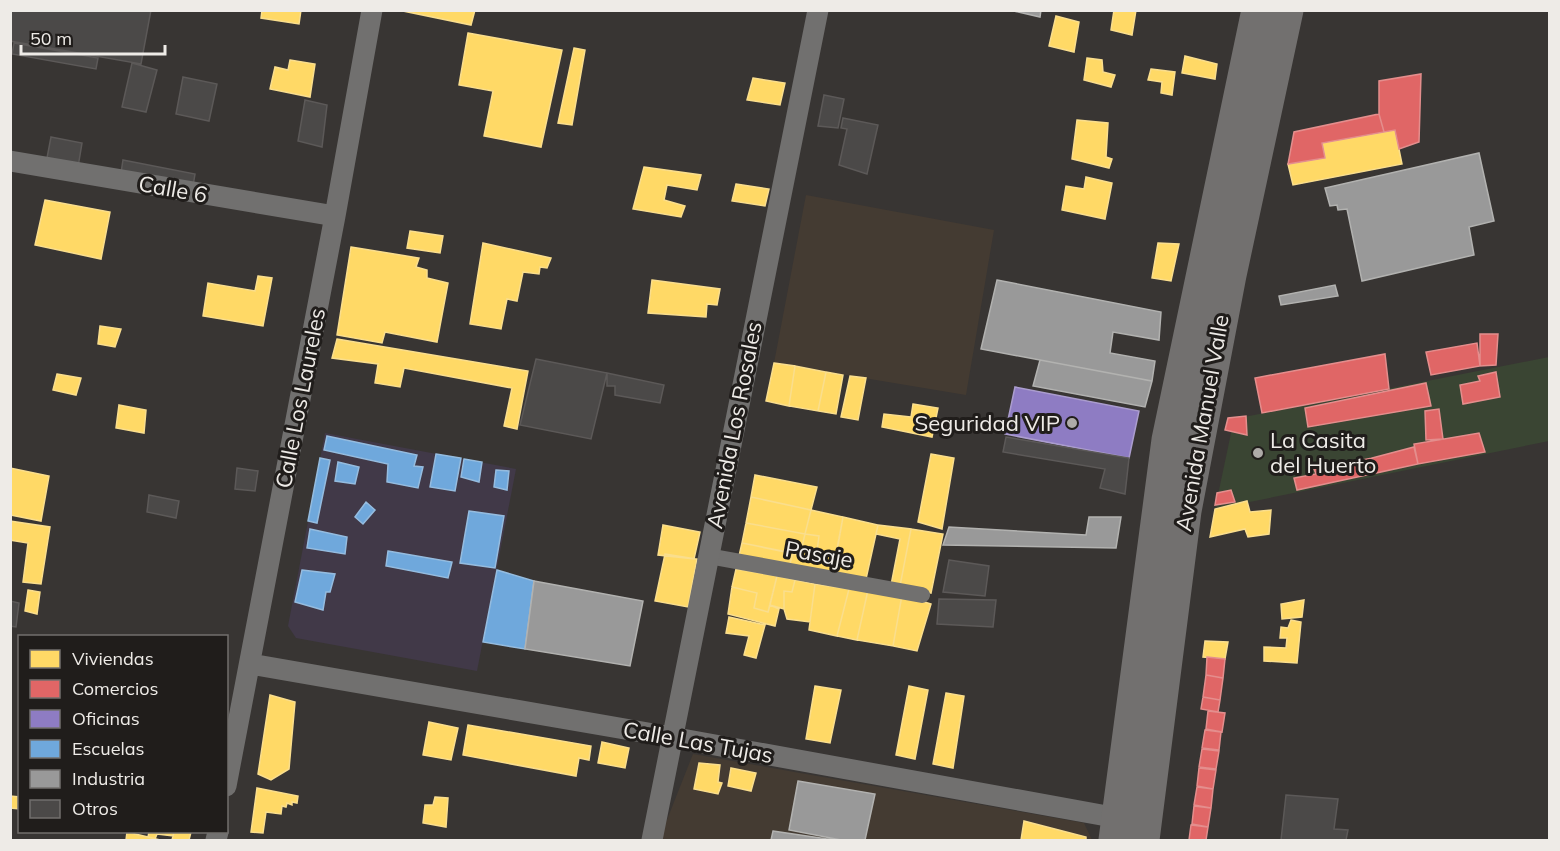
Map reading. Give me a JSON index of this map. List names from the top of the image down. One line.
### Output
{"streets":{"main road":["Avenida Manuel Valle"],"street":["Calle 6","Calle Los Laureles","Avenida Los Rosales","Pasaje","Calle Las Tujas"]},"crossings":[["Calle 6","Calle Los Laureles"],["Calle Los Laureles","Calle Las Tujas"],["Avenida Manuel Valle","Calle Las Tujas"],["Avenida Los Rosales","Pasaje"],["Avenida Los Rosales","Calle Las Tujas"]],"places":["Seguridad VIP","La Casita del Huerto"],"legend":["Viviendas","Comercios","Oficinas","Escuelas","Industria","Otros"],"scale_bar":"50 m"}
